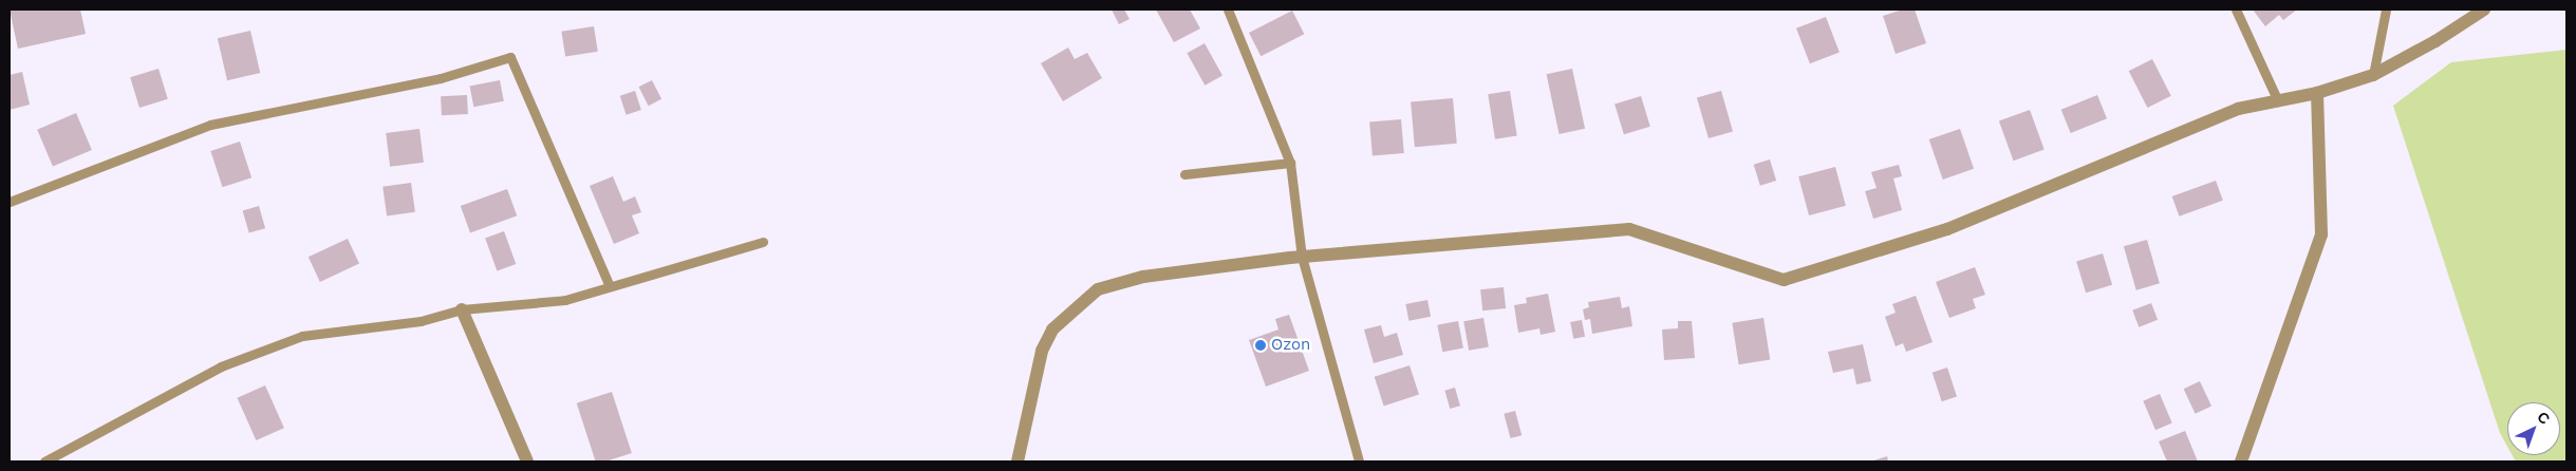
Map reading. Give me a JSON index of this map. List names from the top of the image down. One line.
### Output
{"places":["Ozon"],"north":"top right"}
